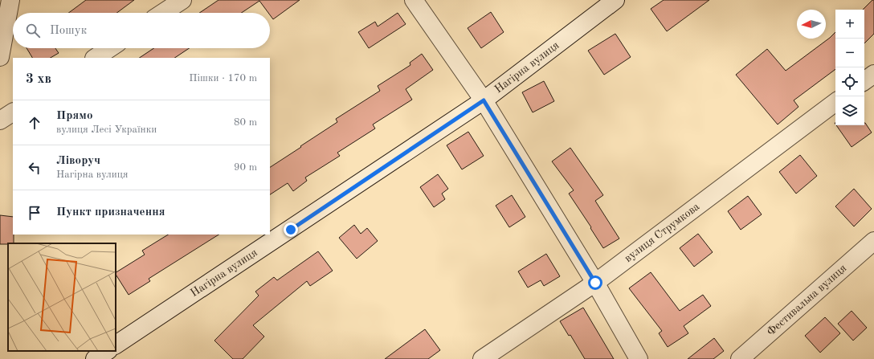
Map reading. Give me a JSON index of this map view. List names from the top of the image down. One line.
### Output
{"streets":{"street":["Нагірна вулиця","вулиця Струмкова","Фестивальна вулиця"]},"north":"left","page":{"map_buttons":["+","−"],"search":"Пошук","heading":["3 хв","Пішки · 170 m"],"list":[["Прямо","вулиця Лесі Українки","80 m"],["Ліворуч","Нагірна вулиця","90 m"],"Пункт призначення"]}}
